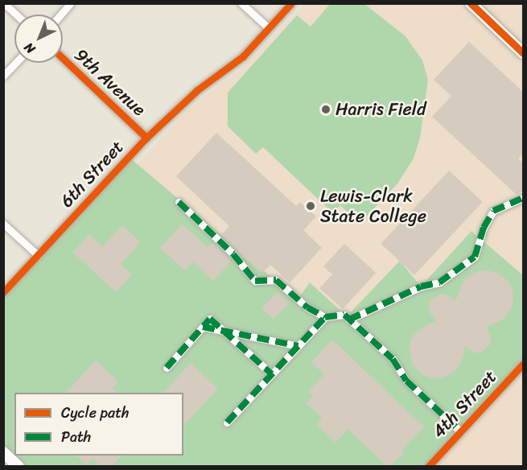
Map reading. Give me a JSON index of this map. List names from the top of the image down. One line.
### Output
{"streets":{"street":["9th Avenue","6th Street","4th Street"]},"crossings":[["9th Avenue","6th Street"]],"places":["Harris Field","Lewis-Clark State College"],"legend":["Cycle path","Path"],"north":"bottom left"}
